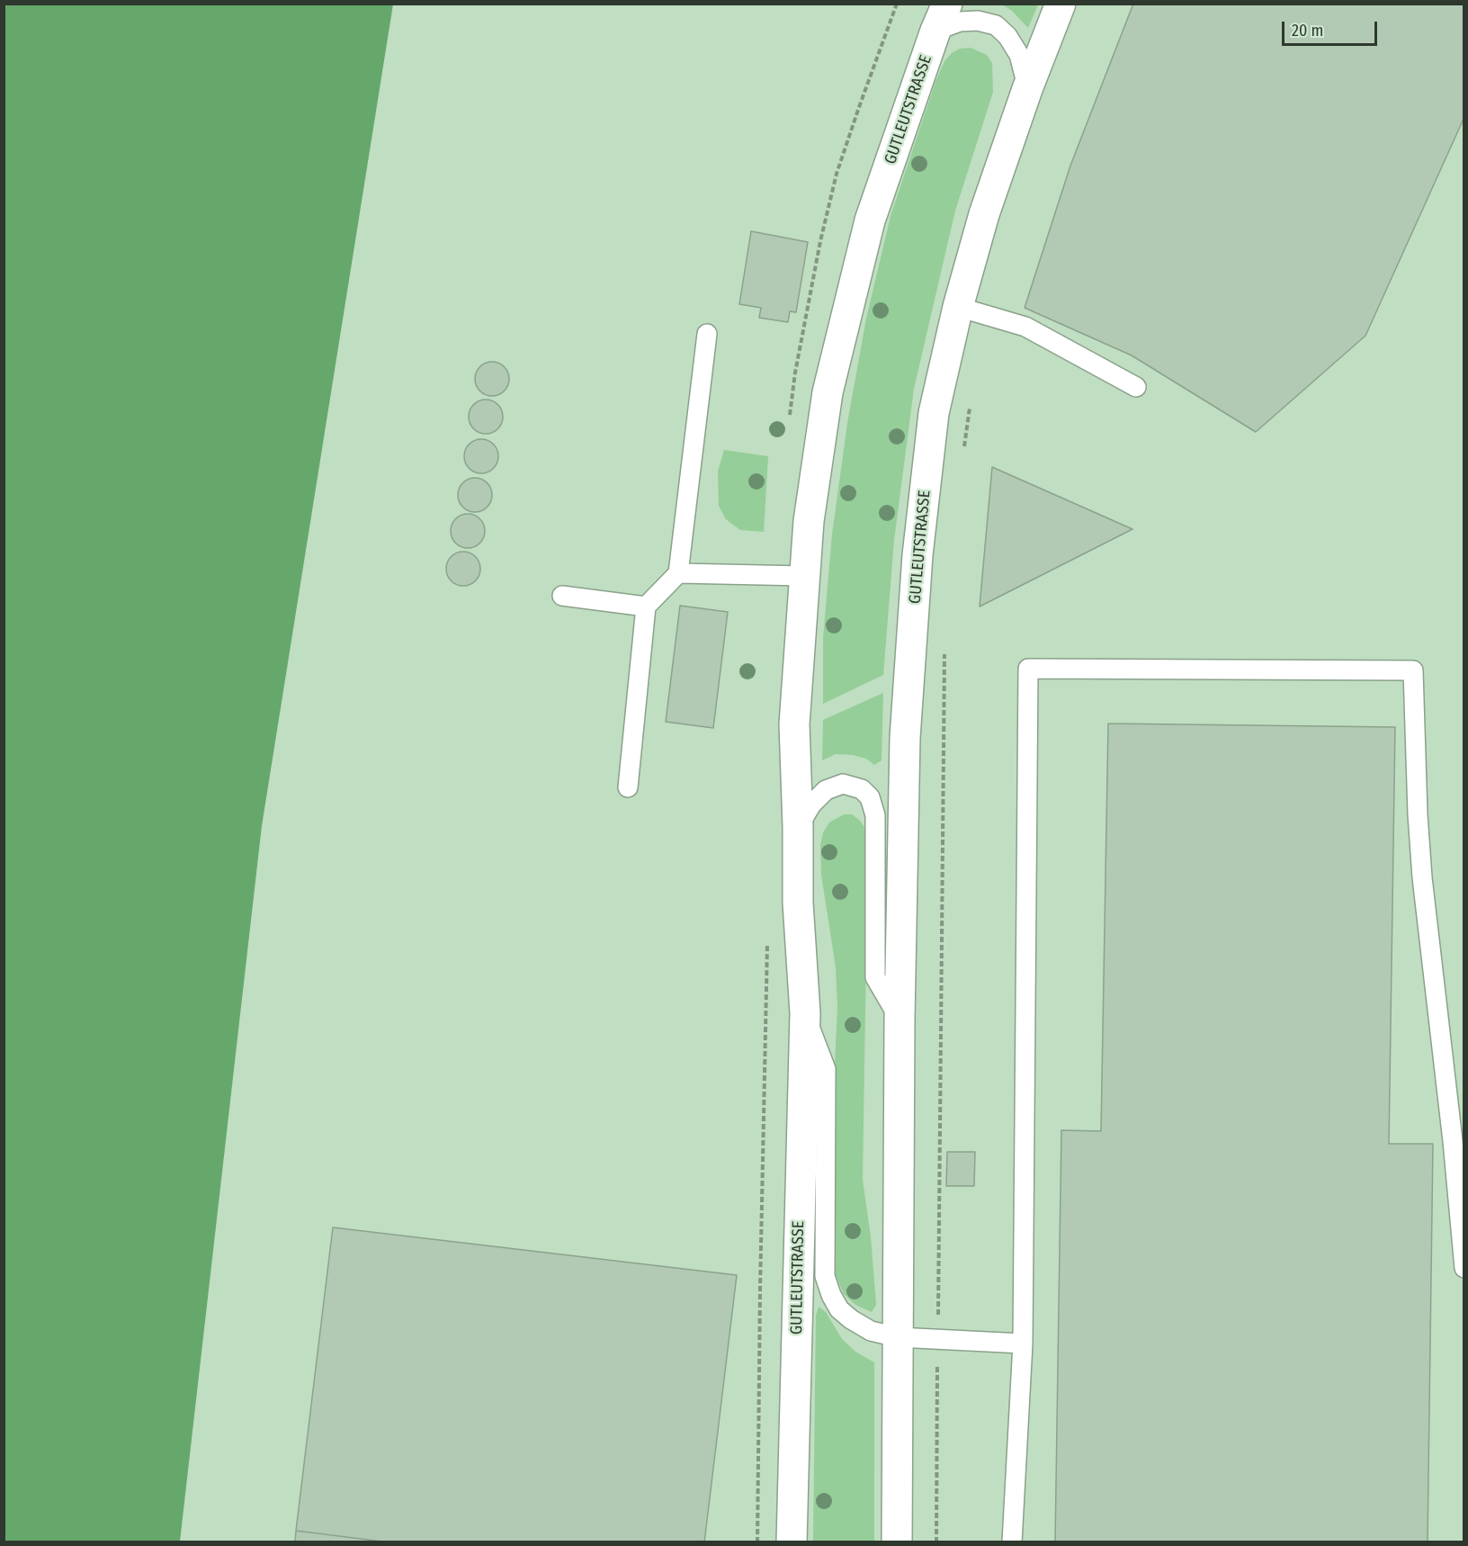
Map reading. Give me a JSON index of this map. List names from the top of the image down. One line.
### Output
{"streets":{"main road":["GUTLEUTSTRASSE"]},"scale_bar":"20 m"}
